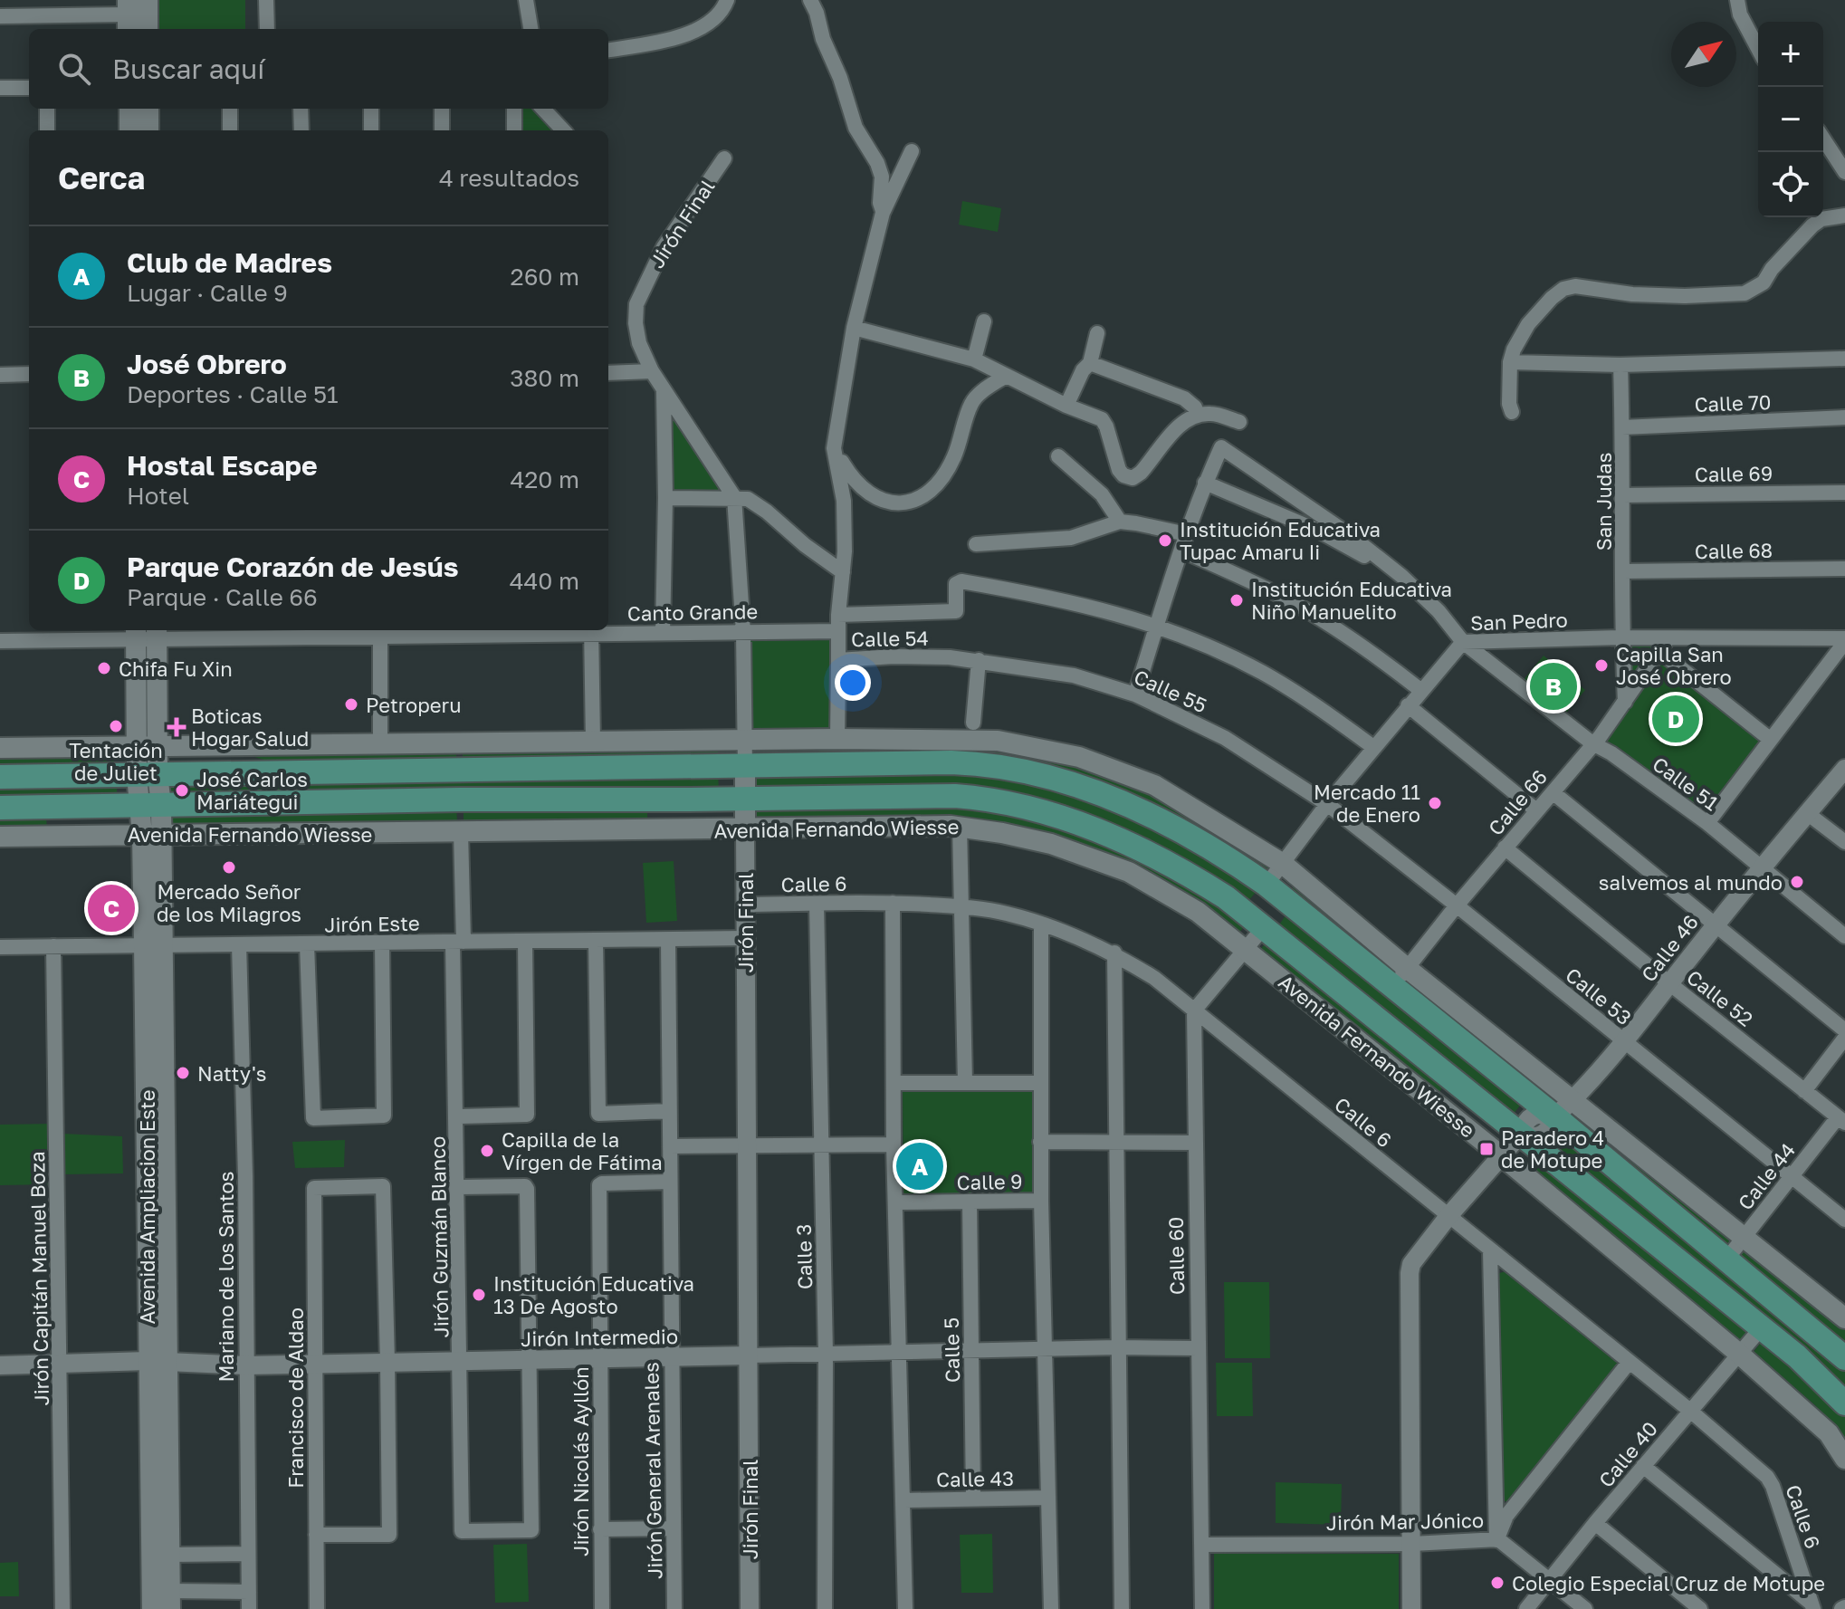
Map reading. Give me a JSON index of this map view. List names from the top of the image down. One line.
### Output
{"streets":{"main road":["Jirón Final","Avenida Fernando Wiesse","Avenida Ampliacion Este"],"street":["Calle 70","Calle 69","San Judas","Calle 68","Canto Grande","San Pedro","Calle 54","Calle 55","Calle 51","Calle 66","Calle 6","Jirón Este","Calle 46","Calle 53","Calle 52","Calle 44","Calle 9","Jirón Guzmán Blanco","Calle 60","Calle 3","Mariano de los Santos","Jirón Capitán Manuel Boza","Jirón Intermedio","Calle 5","Francisco de Aldao","Calle 40","Jirón Nicolás Ayllón","Jirón General Arenales","Calle 43","Jirón Mar Jónico"]},"crossings":[["Jirón Final","Canto Grande"],["Jirón Final","Avenida Fernando Wiesse"],["Jirón Final","Calle 6"],["Jirón Final","Jirón Este"],["Jirón Final","Jirón Intermedio"],["Calle 70","San Judas"],["Calle 69","San Judas"],["San Judas","Calle 68"],["San Judas","San Pedro"],["San Judas","Calle 66"],["San Pedro","Calle 55"],["San Pedro","Calle 51"],["San Pedro","Calle 66"],["San Pedro","Calle 53"],["Calle 54","Calle 55"],["Calle 55","Calle 53"],["Calle 51","Calle 66"],["Calle 51","Calle 46"],["Calle 66","Calle 53"],["Calle 66","Calle 52"],["Avenida Fernando Wiesse","Calle 46"],["Avenida Fernando Wiesse","Avenida Ampliacion Este"],["Avenida Fernando Wiesse","Jirón Guzmán Blanco"],["Avenida Fernando Wiesse","Calle 40"],["Calle 6","Calle 60"],["Calle 6","Calle 3"],["Calle 6","Calle 40"],["Jirón Este","Avenida Ampliacion Este"],["Jirón Este","Jirón Guzmán Blanco"],["Jirón Este","Mariano de los Santos"],["Jirón Este","Jirón Capitán Manuel Boza"],["Jirón Este","Jirón General Arenales"],["Calle 46","Calle 53"],["Calle 46","Calle 52"],["Calle 53","Calle 44"],["Calle 52","Calle 44"],["Calle 9","Calle 5"],["Avenida Ampliacion Este","Jirón Intermedio"],["Jirón Guzmán Blanco","Jirón Intermedio"],["Calle 60","Jirón Intermedio"],["Calle 60","Jirón Mar Jónico"],["Calle 3","Jirón Intermedio"],["Mariano de los Santos","Jirón Intermedio"],["Jirón Capitán Manuel Boza","Jirón Intermedio"],["Jirón Intermedio","Calle 5"],["Jirón Intermedio","Francisco de Aldao"],["Jirón Intermedio","Jirón Nicolás Ayllón"],["Jirón Intermedio","Jirón General Arenales"],["Calle 5","Calle 43"],["Calle 40","Jirón Mar Jónico"],["Jirón Nicolás Ayllón","Jirón General Arenales"]],"places":{"other":["Institución Educativa Tupac Amaru Ii","Institución Educativa Niño Manuelito","Capilla San José Obrero","Chifa Fu Xin","Petroperu","Tentación de Juliet","José Carlos Mariátegui","Mercado 11 de Enero","Mercado Señor de los Milagros","salvemos al mundo","Natty's","Capilla de la Vírgen de Fátima","Institución Educativa 13 De Agosto","Colegio Especial Cruz de Motupe"],"health":["Boticas Hogar Salud"],"transit":["Paradero 4 de Motupe"]},"north":"top right","page":{"map_buttons":["+","−"],"search":"Buscar aquí","heading":["Cerca","4 resultados"],"list":[{"mark":"A","name":"Club de Madres","note":"Lugar · Calle 9","value":"260 m"},{"mark":"B","name":"José Obrero","note":"Deportes · Calle 51","value":"380 m"},{"mark":"C","name":"Hostal Escape","note":"Hotel","value":"420 m"},{"mark":"D","name":"Parque Corazón de Jesús","note":"Parque · Calle 66","value":"440 m"}],"pins":["B","D","C","A"]}}
